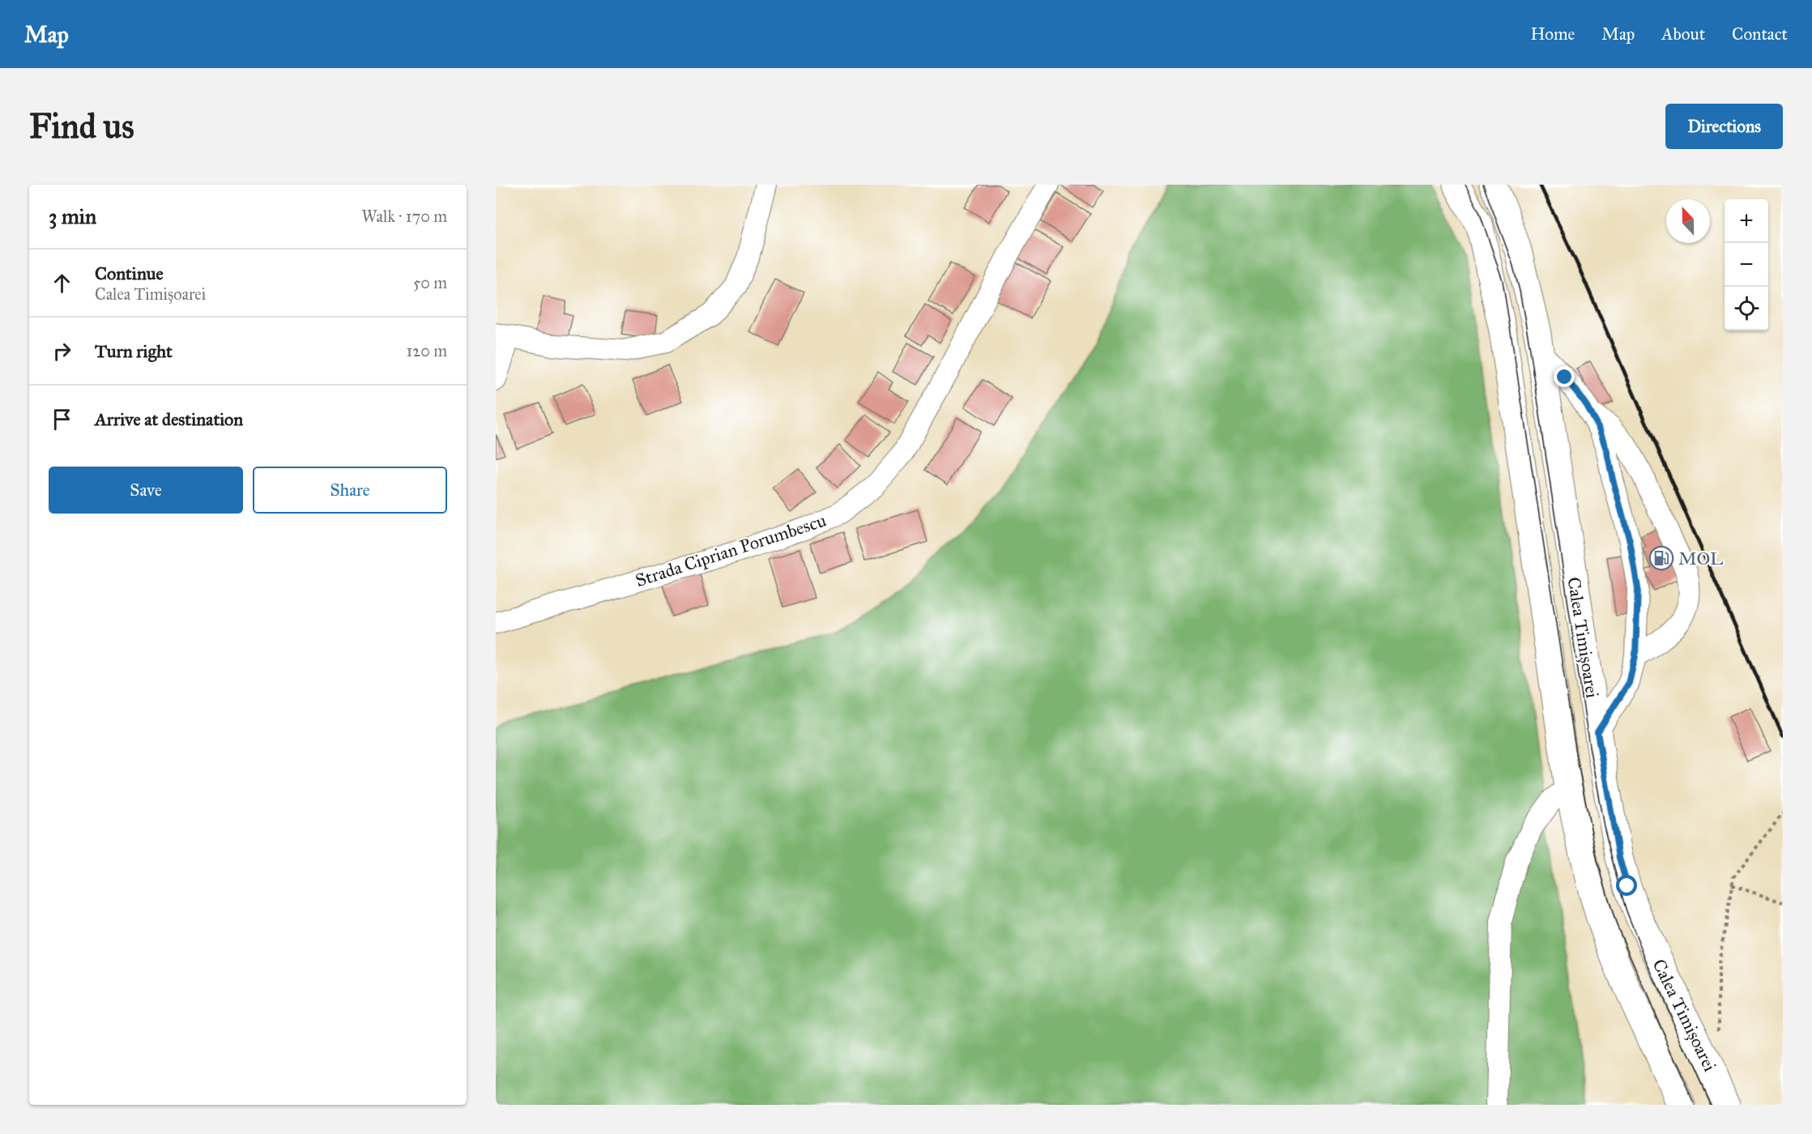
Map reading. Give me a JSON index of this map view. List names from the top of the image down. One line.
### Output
{"streets":{"main road":["Calea Timișoarei"],"street":["Strada Ciprian Porumbescu"]},"places":{"fuel station":["MOL"]},"north":"top","page":{"header":"Map","nav":["Home","Map","About","Contact"],"buttons":["Directions",["Save","Share"]],"title":"Find us","heading":["3 min","Walk · 170 m"],"map_buttons":["+","−"],"list":[["Continue","Calea Timișoarei","50 m"],["Turn right","120 m"],"Arrive at destination"]}}
